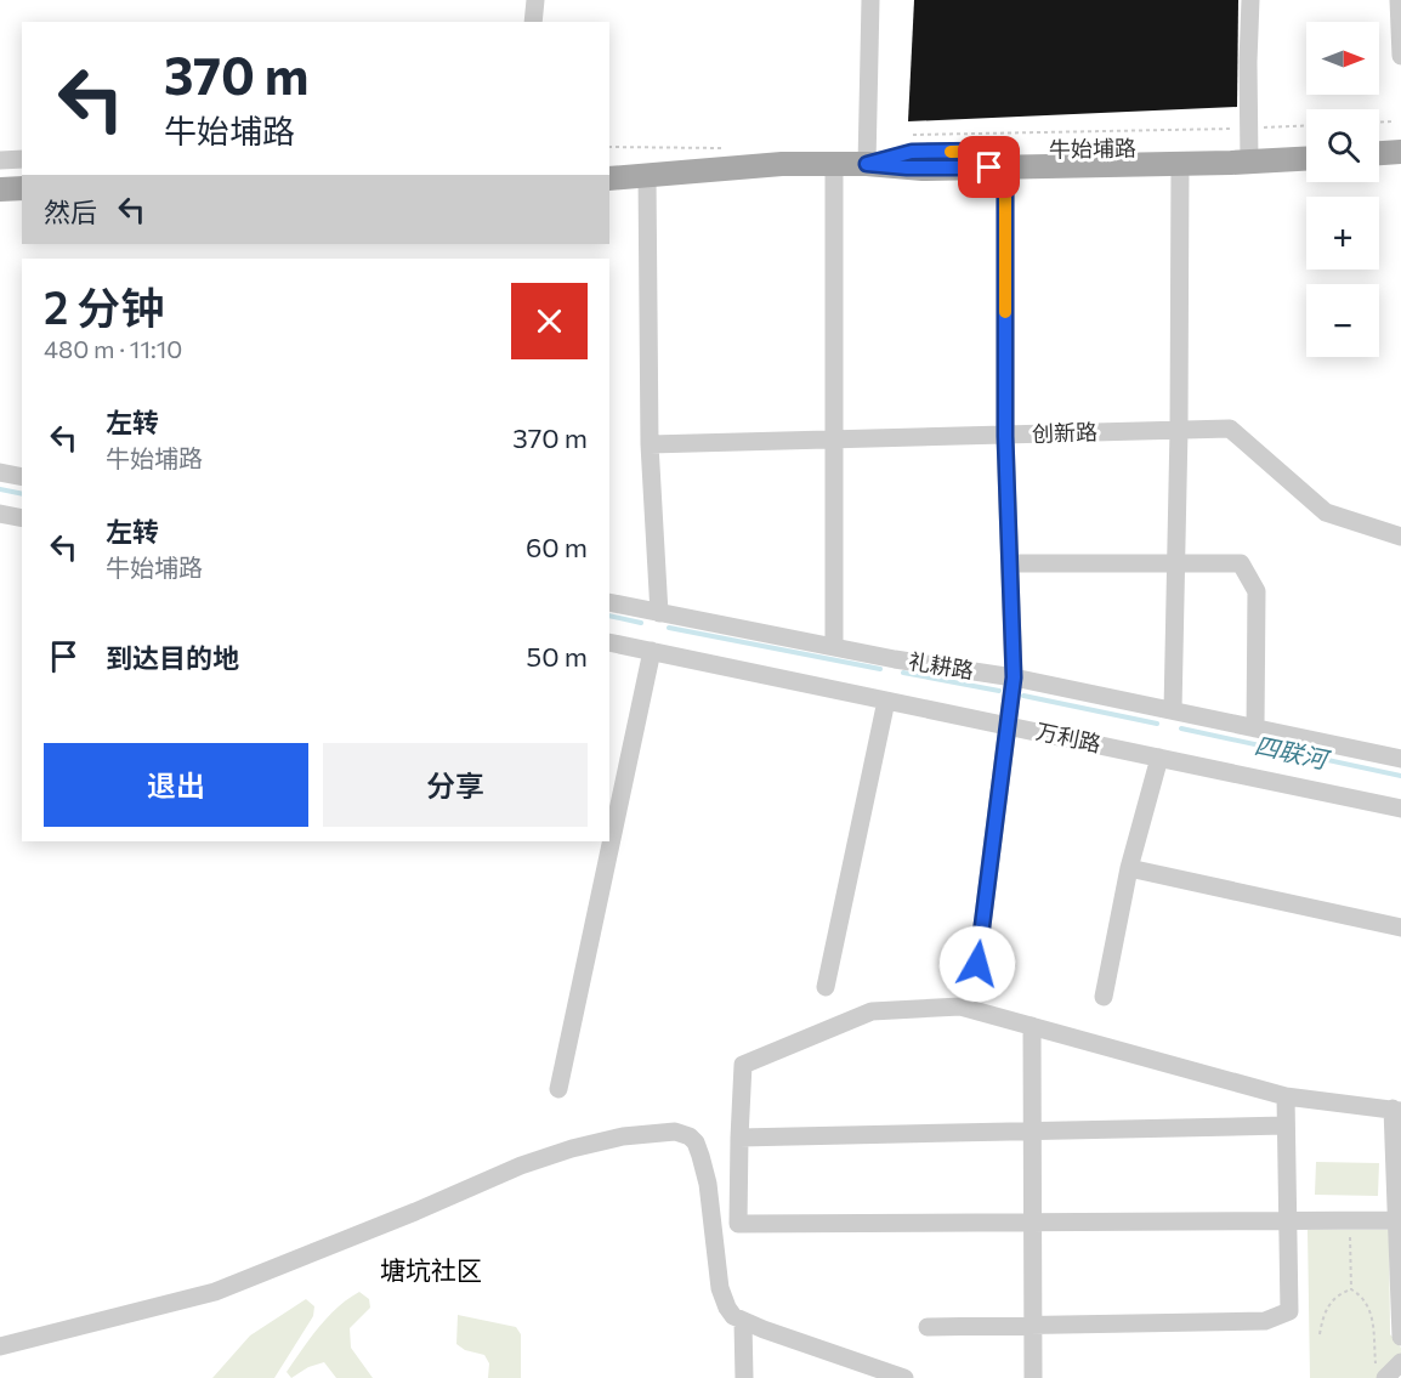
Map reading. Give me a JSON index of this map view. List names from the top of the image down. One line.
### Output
{"streets":{"main road":["牛始埔路"],"street":["创新路","礼耕路","万利路"]},"districts":["塘坑社区"],"water":["四联河"],"north":"right","page":{"map_buttons":["+","−"],"turn":["370 m","牛始埔路"],"then":"然后","heading":["2 分钟","480 m · 11:10"],"list":[{"name":"左转","note":"牛始埔路","value":"370 m"},{"name":"左转","note":"牛始埔路","value":"60 m"},{"name":"到达目的地","value":"50 m"}],"buttons":["退出","分享"]}}
